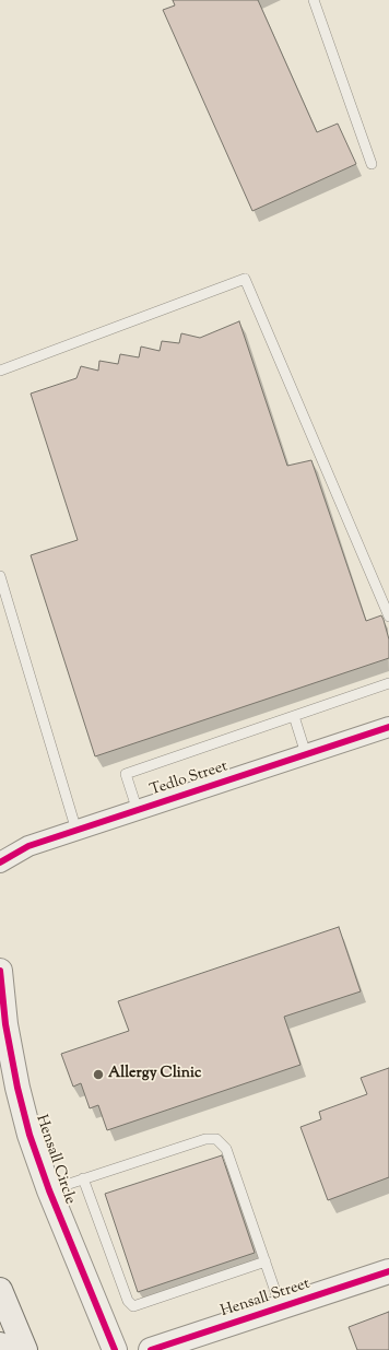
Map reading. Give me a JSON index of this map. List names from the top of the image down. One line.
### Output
{"streets":{"street":["Tedlo Street","Hensall Circle","Hensall Street"]},"places":["Allergy Clinic"]}
